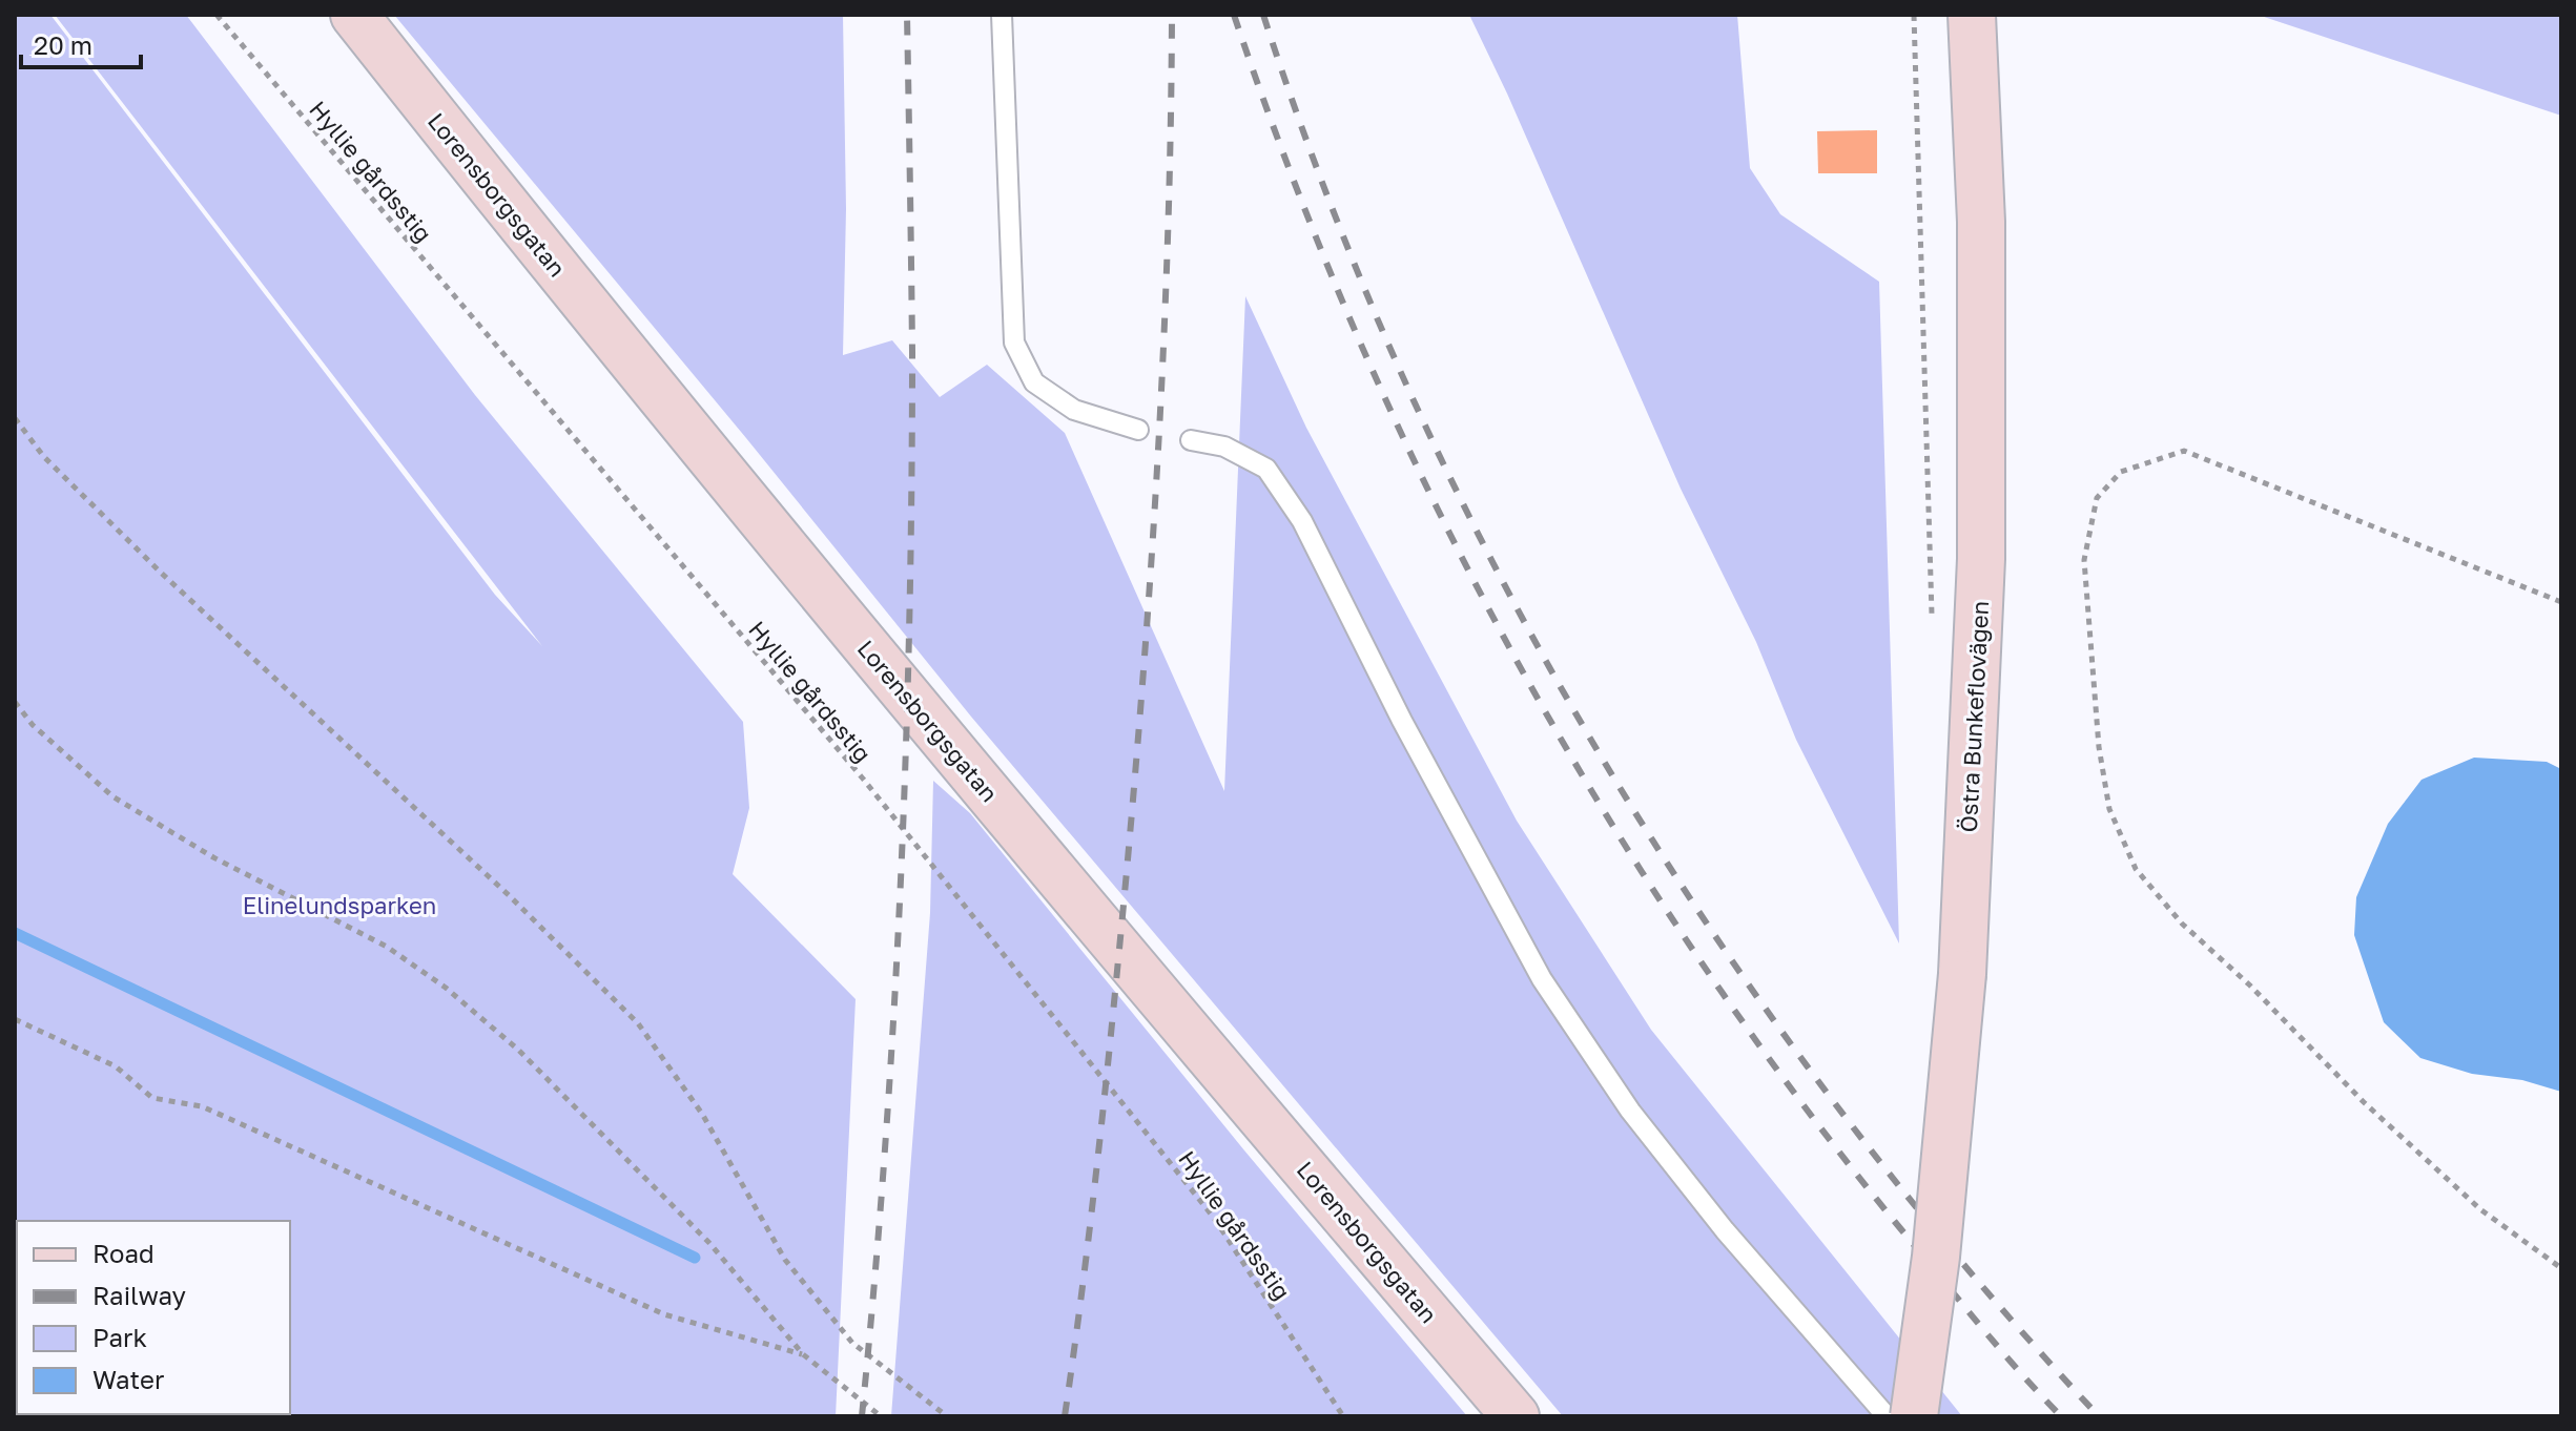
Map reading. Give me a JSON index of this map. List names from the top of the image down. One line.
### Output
{"streets":{"main road":["Lorensborgsgatan","Östra Bunkeflovägen"],"path":["Hyllie gårdsstig"]},"parks":["Elinelundsparken"],"legend":["Road","Railway","Park","Water"],"scale_bar":"20 m"}
